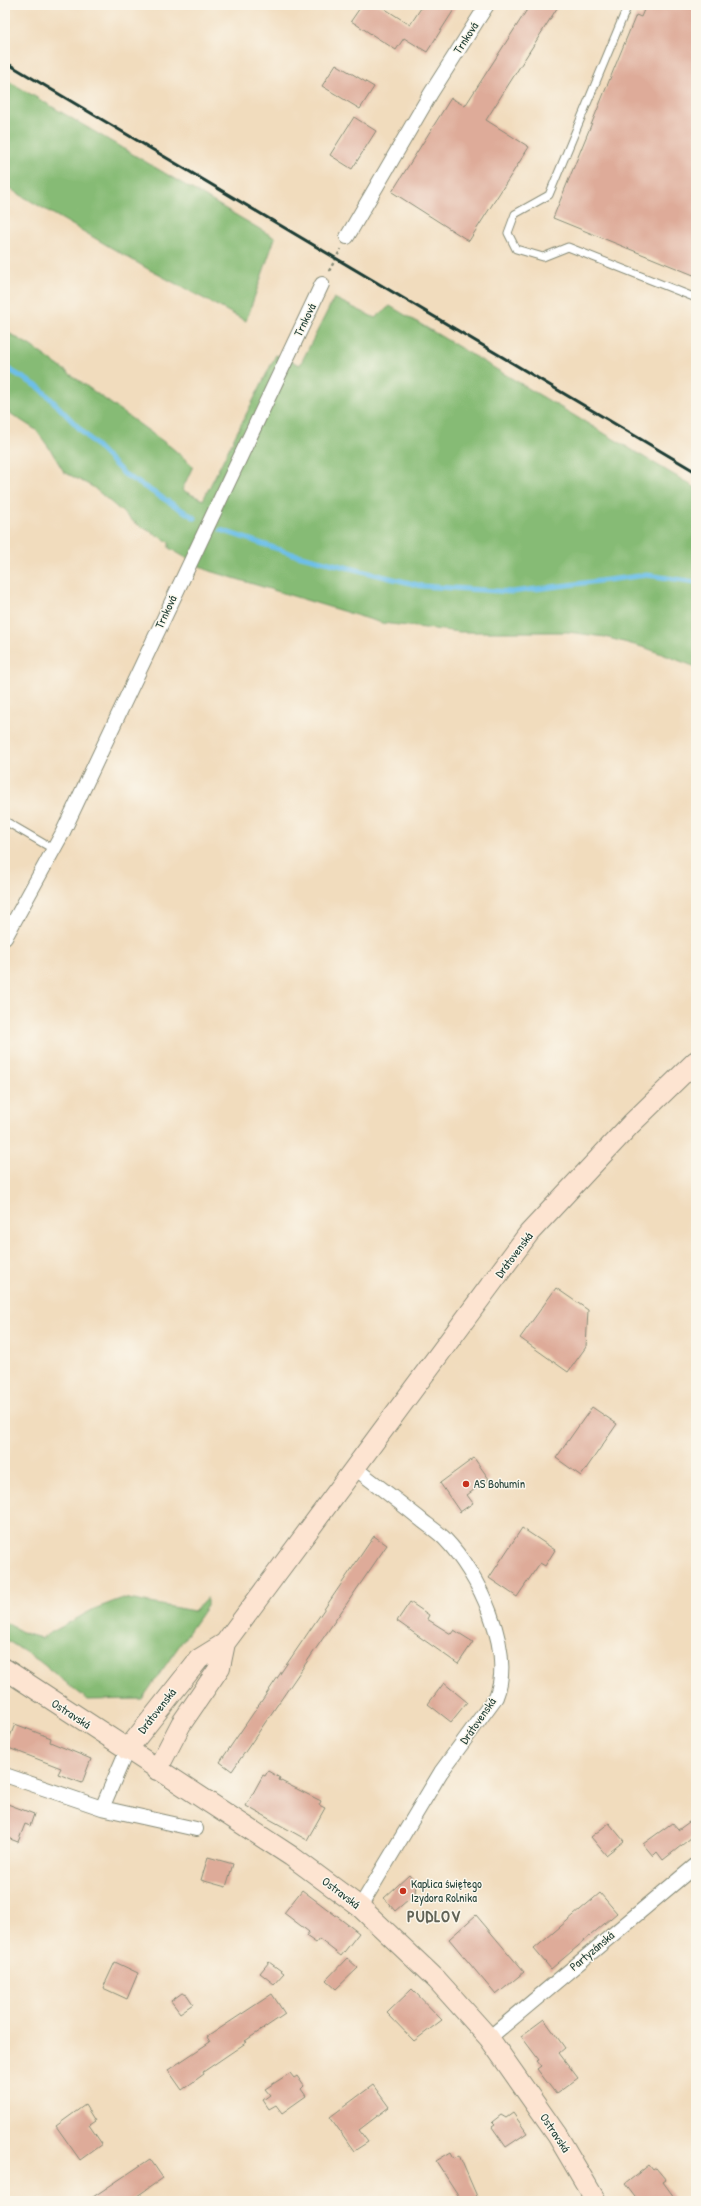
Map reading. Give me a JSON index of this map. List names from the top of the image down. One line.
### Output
{"streets":{"street":["Trnková","Drátovenská","Ostravská","Partyzánská"]},"crossings":[["Drátovenská","Ostravská"],["Ostravská","Partyzánská"]],"districts":["PUDLOV"],"places":["AS Bohumín","Kaplica świętego Izydora Rolnika"]}
